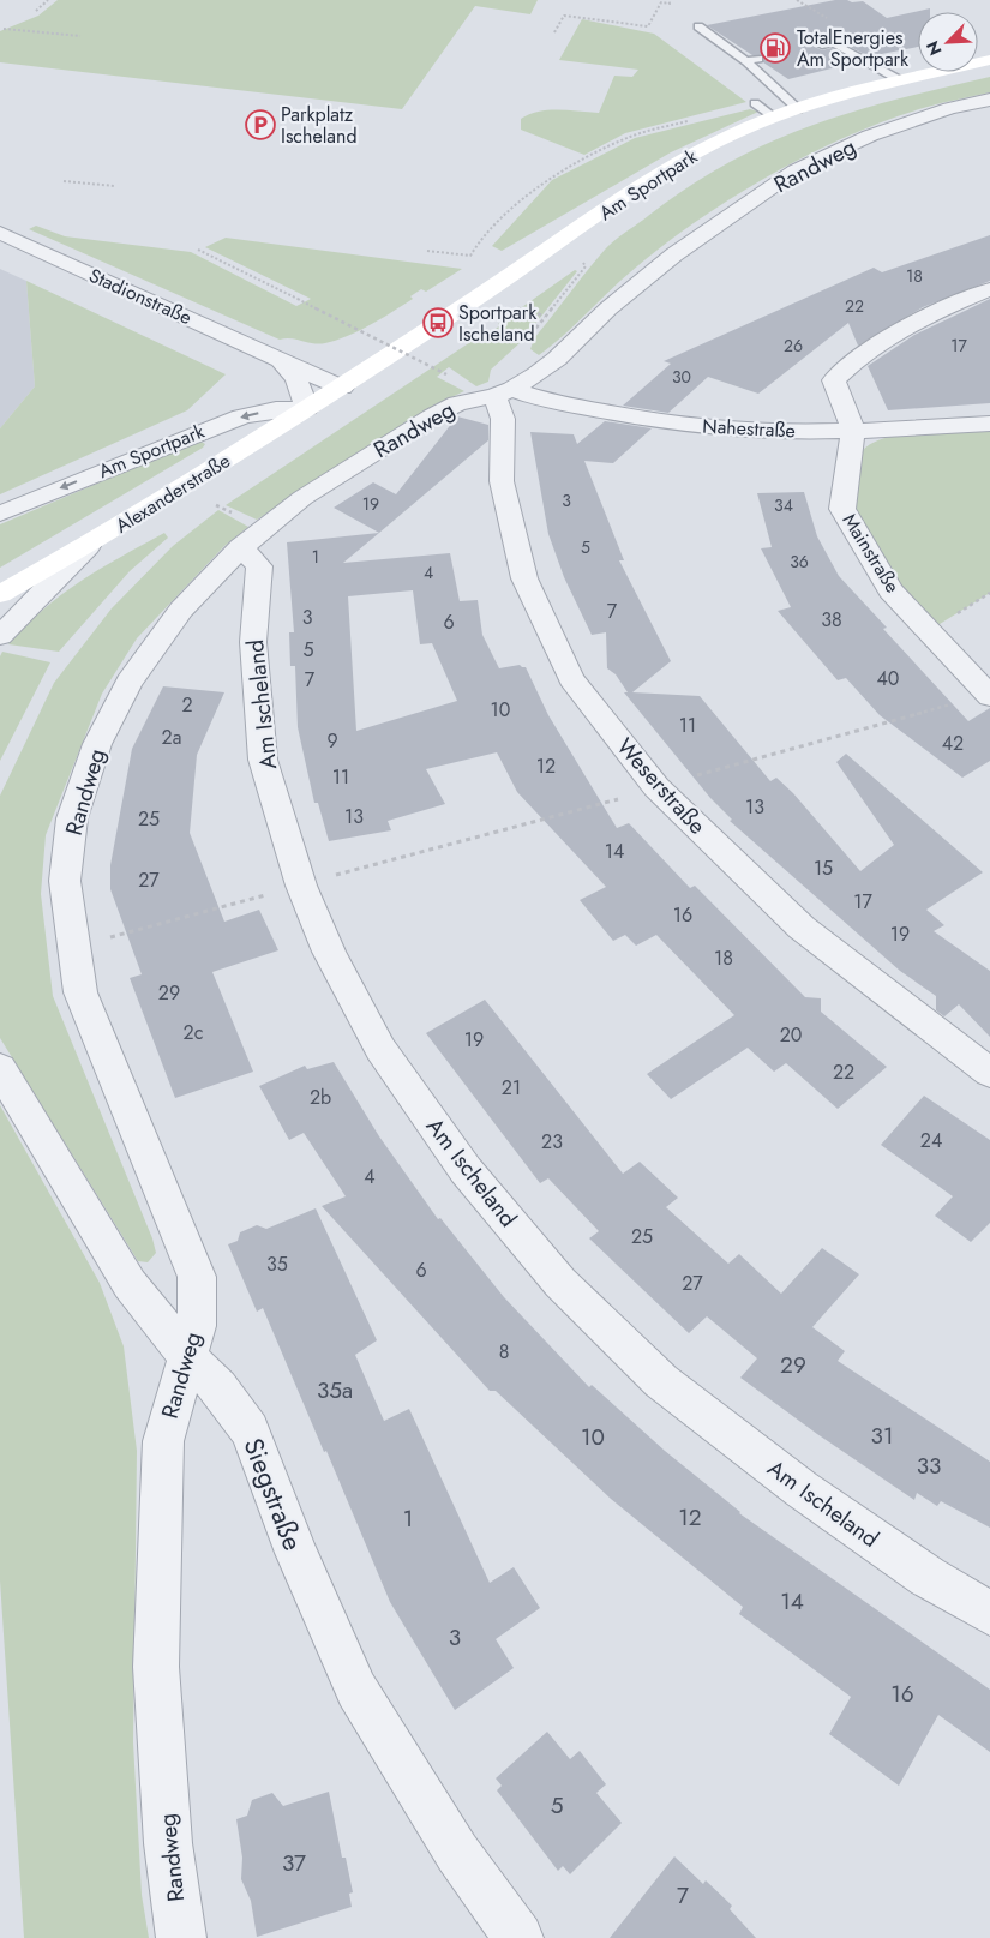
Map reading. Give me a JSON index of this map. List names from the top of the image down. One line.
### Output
{"streets":{"main road":["Am Sportpark","Alexanderstraße"],"street":["Randweg","Stadionstraße","Nahestraße","Mainstraße","Am Ischeland","Weserstraße","Siegstraße"]},"crossings":[["Randweg","Nahestraße"],["Randweg","Am Ischeland"],["Randweg","Weserstraße"],["Randweg","Siegstraße"],["Am Sportpark","Stadionstraße"],["Am Sportpark","Alexanderstraße"],["Stadionstraße","Alexanderstraße"],["Nahestraße","Mainstraße"],["Nahestraße","Weserstraße"]],"places":{"fuel station":["TotalEnergies Am Sportpark"],"parking":["Parkplatz Ischeland"],"bus stop":["Sportpark Ischeland"]},"house_numbers":["18","22","26","17","30","3","19","34","5","1","36","4","7","3","38","6","5","40","7","2","10","11","2a","9","42","12","11","13","13","25","14","15","27","17","16","19","18","29","2c","20","19","22","21","2b","24","23","4","25","35","6","27","8","29","35a","31","10","33","12","1","14","3","16","5","37","7"],"north":"bottom left"}
